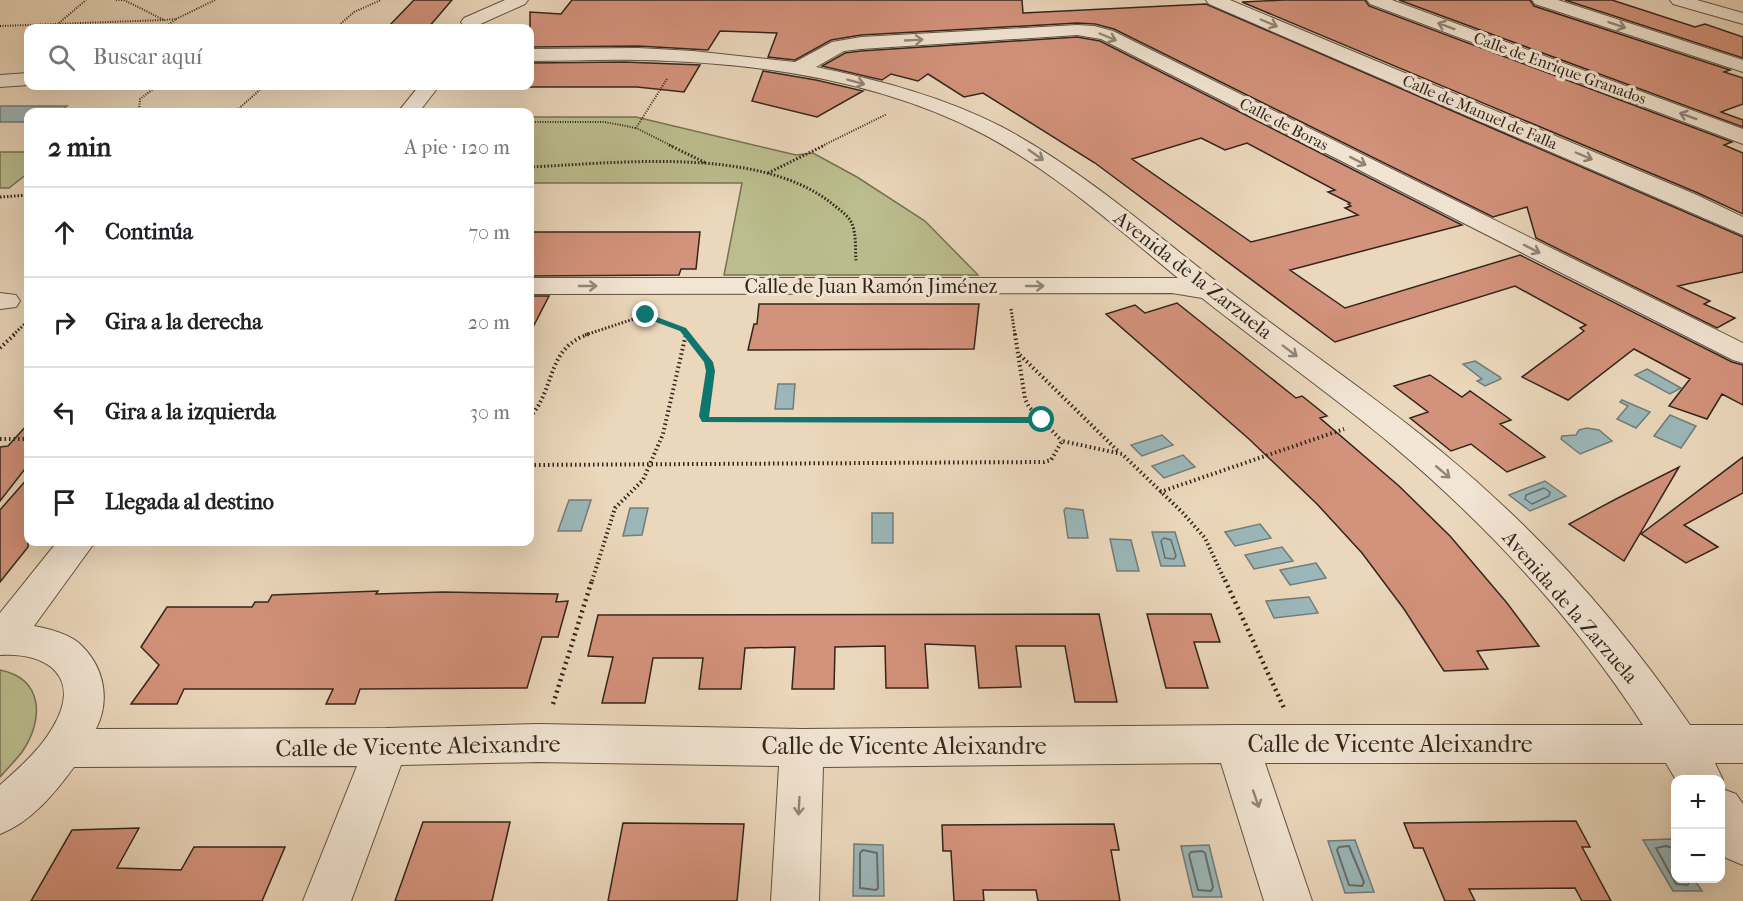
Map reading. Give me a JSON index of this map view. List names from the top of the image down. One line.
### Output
{"streets":{"street":["Calle de Enrique Granados","Calle de Manuel de Falla","Calle de Boras","Avenida de la Zarzuela","Calle de Juan Ramón Jiménez","Calle de Vicente Aleixandre"]},"crossings":[["Calle de Boras","Avenida de la Zarzuela"],["Avenida de la Zarzuela","Calle de Juan Ramón Jiménez"],["Avenida de la Zarzuela","Calle de Vicente Aleixandre"]],"one_way":["Calle de Boras","Avenida de la Zarzuela","Calle de Juan Ramón Jiménez"],"page":{"search":"Buscar aquí","heading":["2 min","A pie · 120 m"],"list":[["Continúa","70 m"],["Gira a la derecha","20 m"],["Gira a la izquierda","30 m"],"Llegada al destino"],"map_buttons":["+","−"]}}
